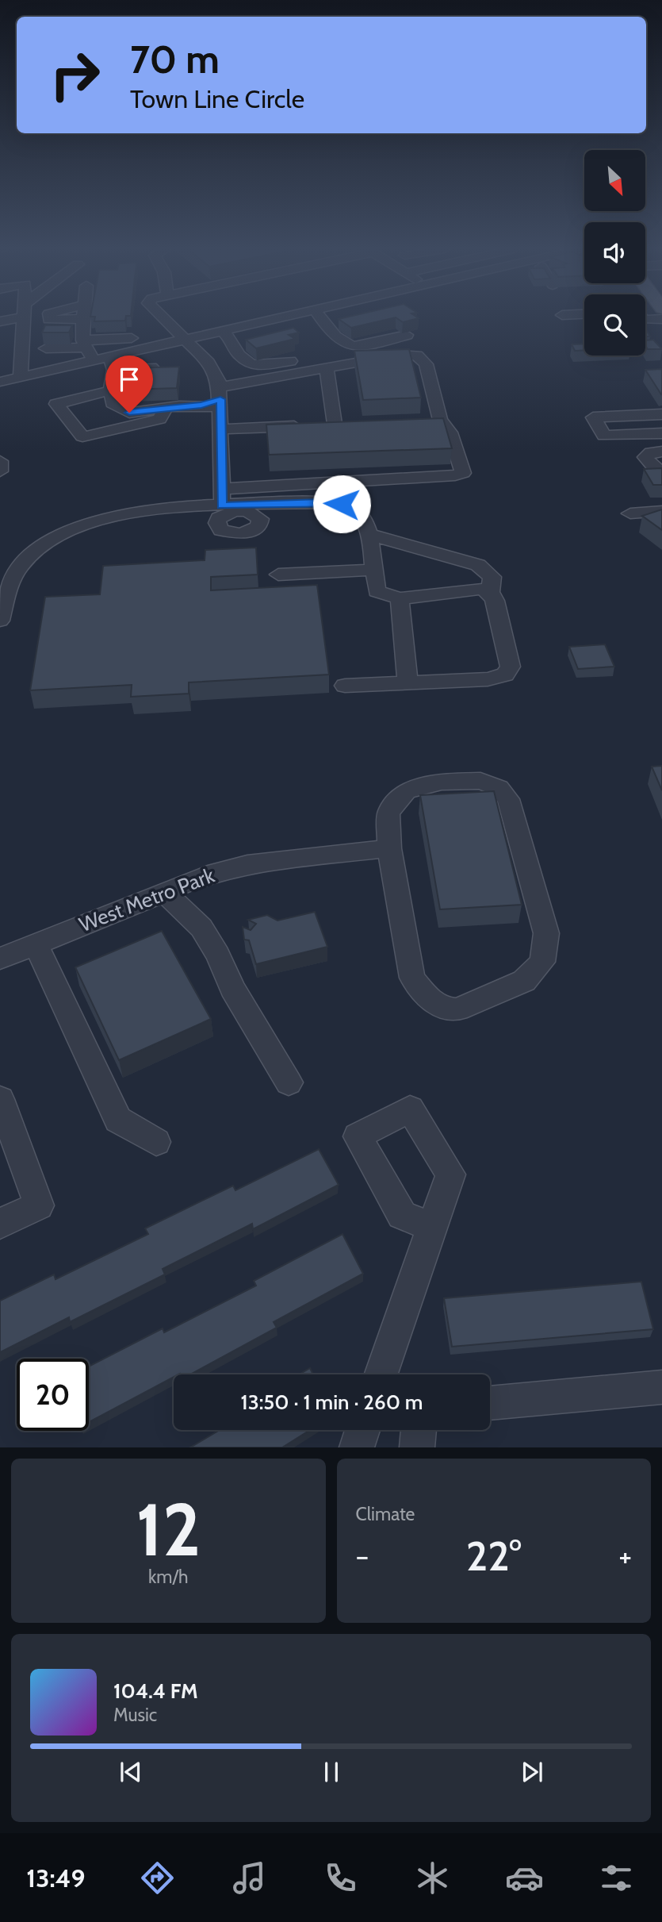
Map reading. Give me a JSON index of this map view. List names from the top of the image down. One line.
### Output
{"streets":{"street":["West Metro Park"]},"north":"bottom right","page":{"turn":["70 m","Town Line Circle"],"limit":"20","trip":"13:50 · 1 min · 260 m","tile":[["12","km/h"],"Climate"],"heat":["−","22°","+"],"song":["104.4 FM","Music"],"tabs":"13:49"}}
